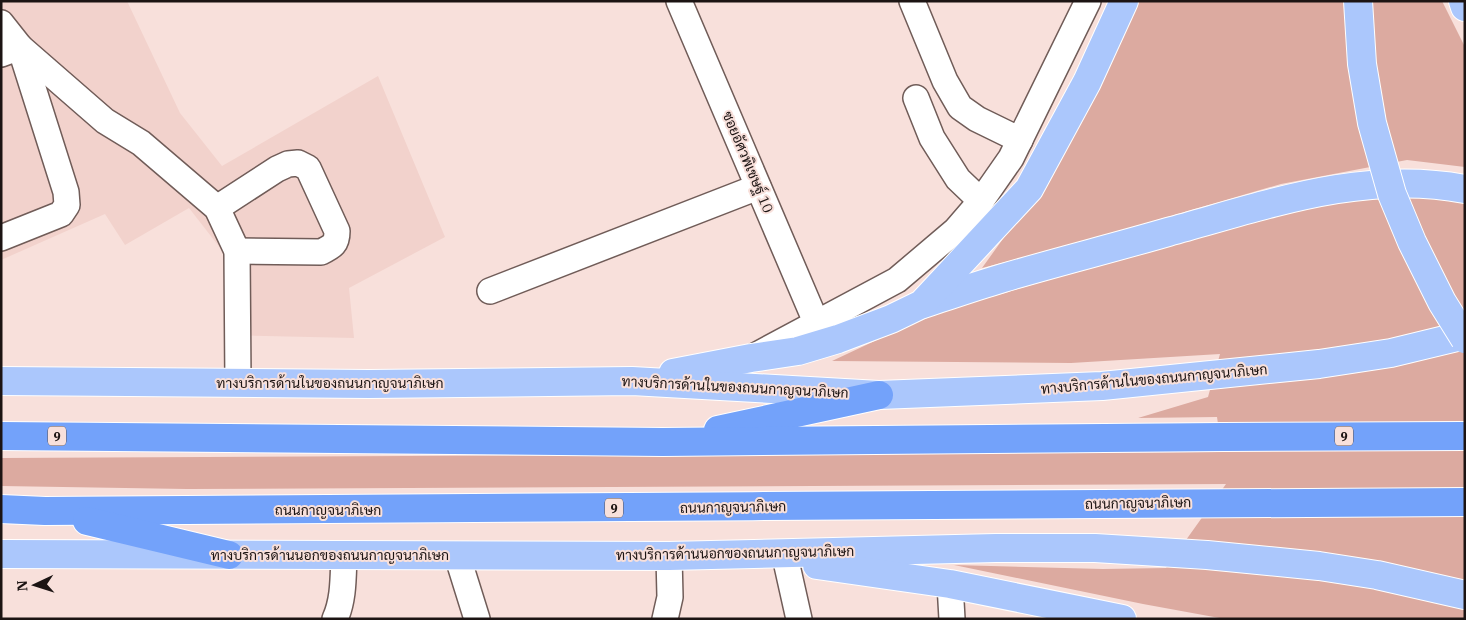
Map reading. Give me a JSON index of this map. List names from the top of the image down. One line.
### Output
{"streets":{"highway":["9","ถนนกาญจนาภิเษก"],"main road":["ทางบริการด้านในของถนนกาญจนาภิเษก","ทางบริการด้านนอกของถนนกาญจนาภิเษก"],"street":["ซอยอัศวพิเชษฐ์ 10"]},"north":"left"}
